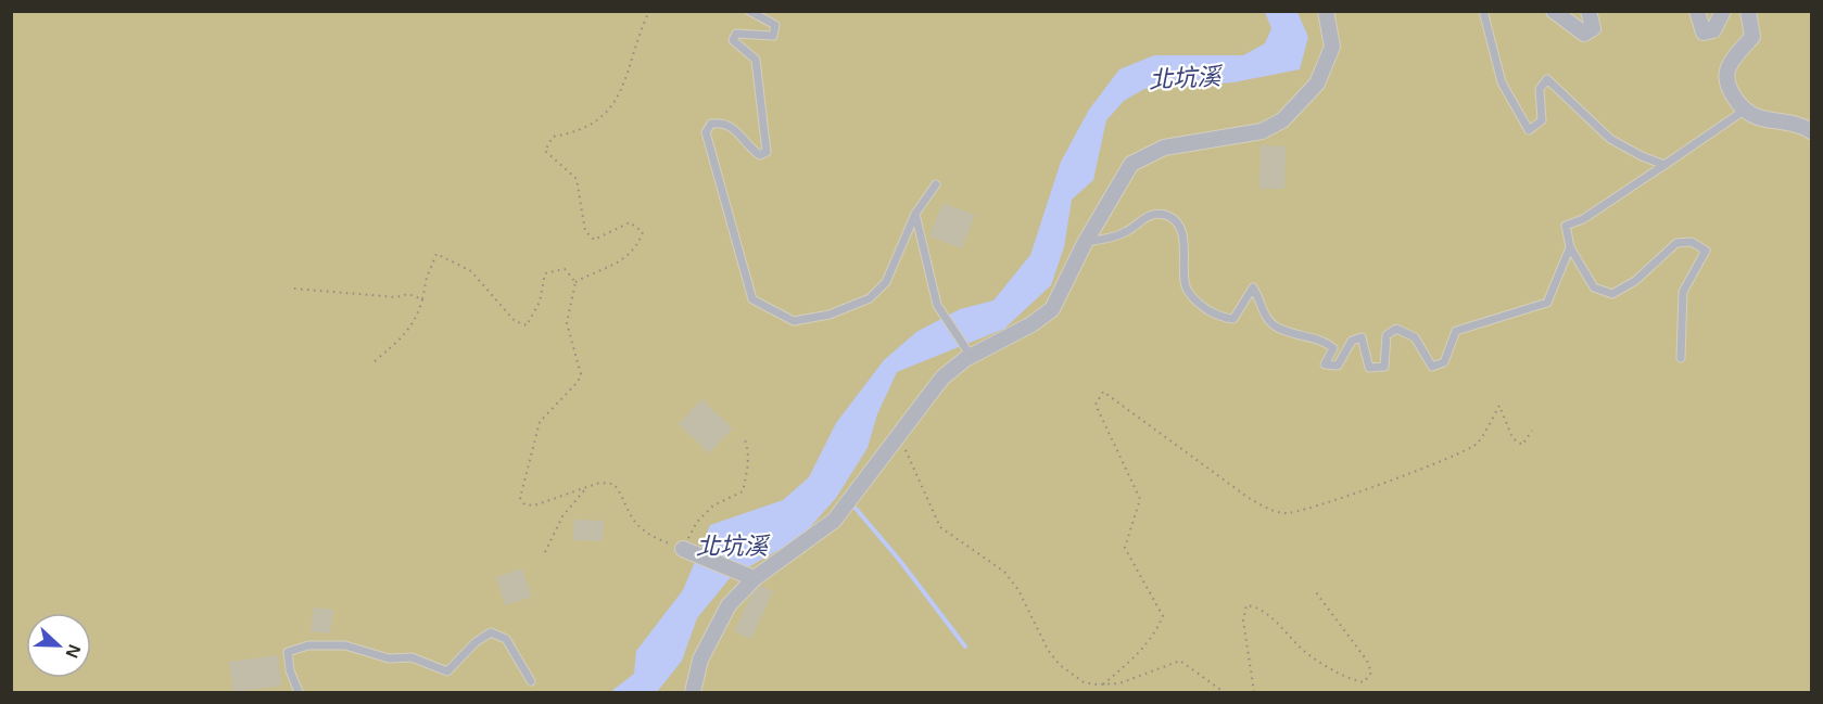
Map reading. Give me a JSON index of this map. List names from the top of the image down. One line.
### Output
{"water":["北坑溪"],"north":"right"}
